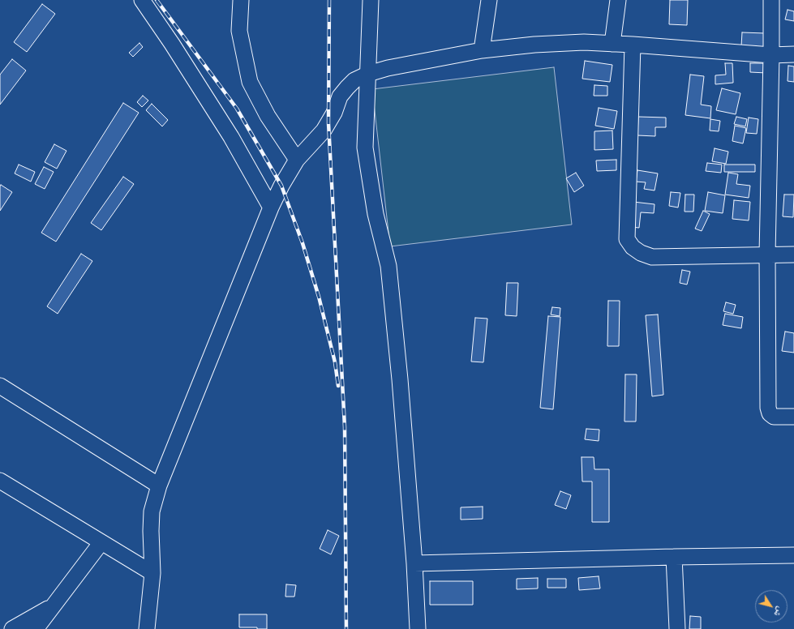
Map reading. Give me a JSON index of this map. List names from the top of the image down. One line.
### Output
{"north":"bottom right"}
